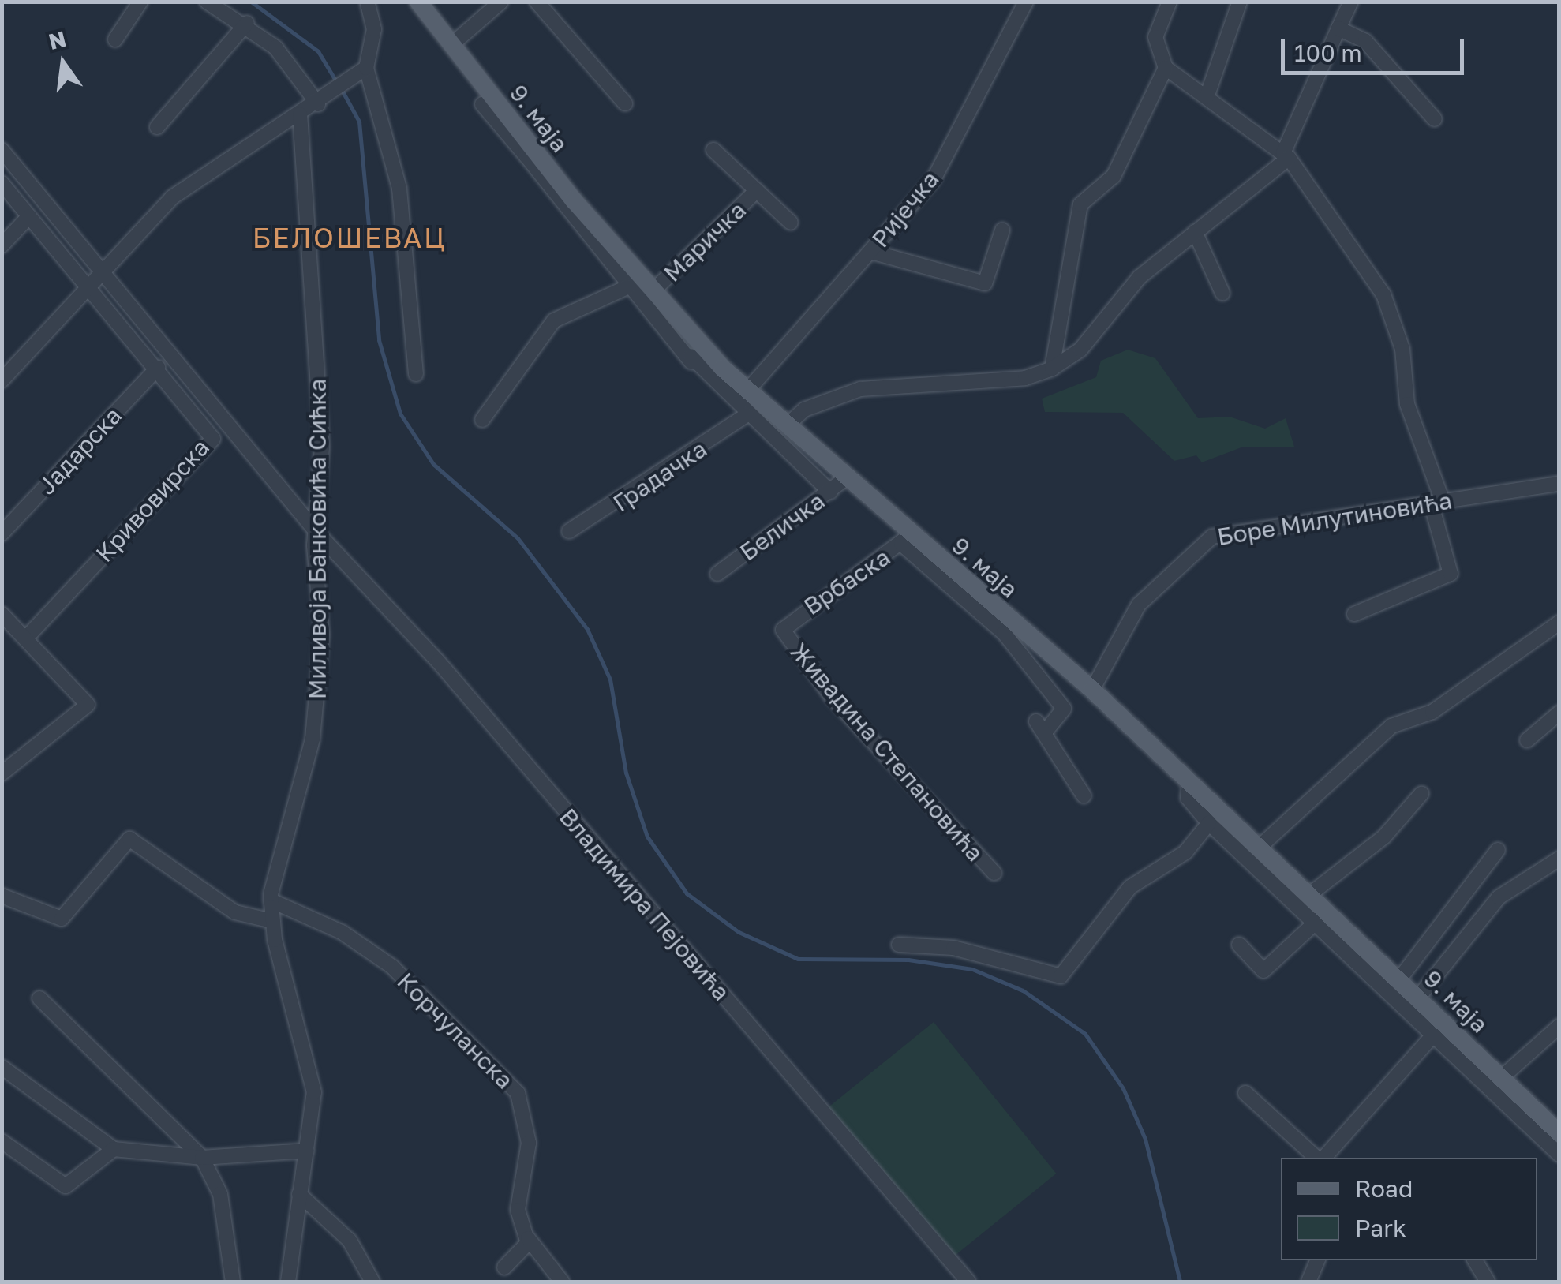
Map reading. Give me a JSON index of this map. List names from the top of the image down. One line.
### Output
{"streets":{"main road":["9. маја"],"street":["Ријечка","Маричка","Јадарска","Градачка","Кривовирска","Боре Милутиновића","Беличка","Миливоја Банковића Сићка","Врбаска","Живадина Степановића","Владимира Пејовића","Корчуланска"]},"crossings":[["9. маја","Ријечка"],["9. маја","Маричка"],["9. маја","Боре Милутиновића"],["9. маја","Беличка"],["9. маја","Врбаска"],["Јадарска","Кривовирска"],["Миливоја Банковића Сићка","Владимира Пејовића"],["Миливоја Банковића Сићка","Корчуланска"],["Врбаска","Живадина Степановића"]],"districts":["БЕЛОШЕВАЦ"],"legend":["Road","Park"],"scale_bar":"100 m","north":"top"}
